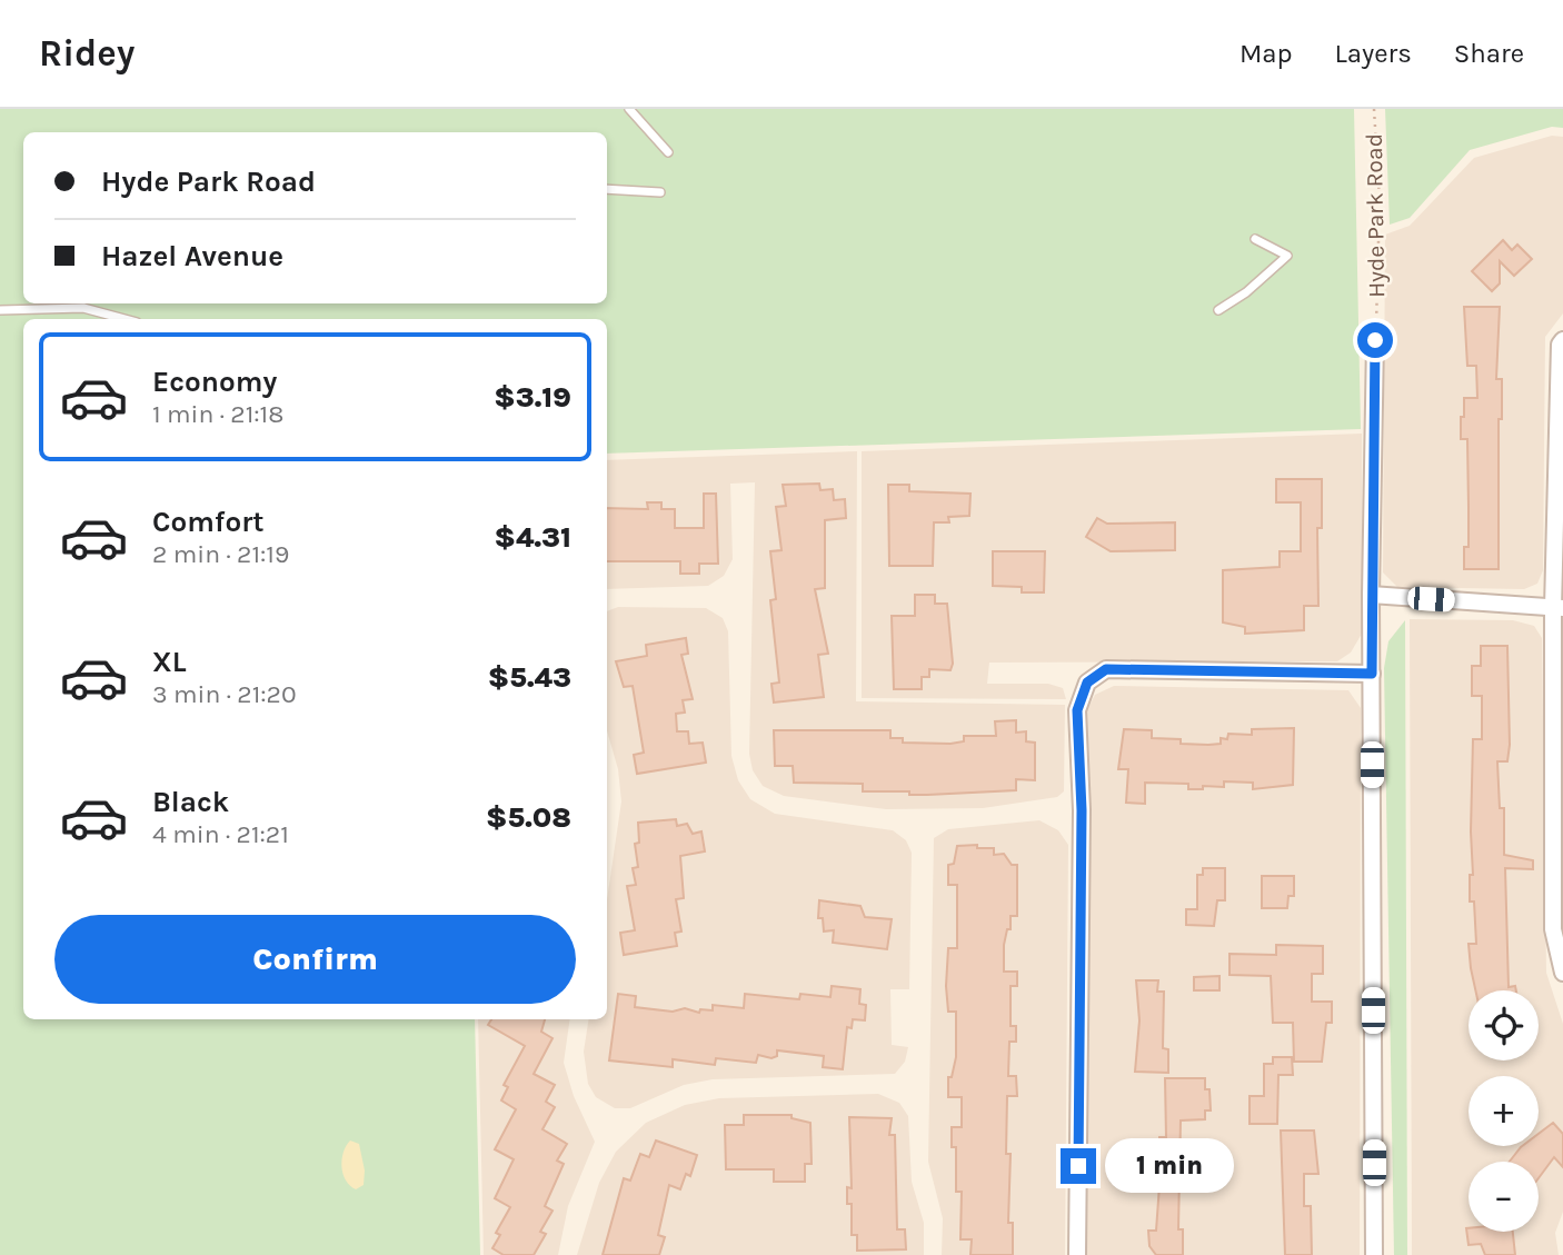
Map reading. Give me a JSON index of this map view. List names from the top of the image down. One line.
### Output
{"streets":{"path":["Hyde Park Road"]},"page":{"header":"Ridey","nav":["Map","Layers","Share"],"banner":["Hyde Park Road","Hazel Avenue"],"list":[{"name":"Economy","note":"1 min · 21:18","value":"$3.19"},{"name":"Comfort","note":"2 min · 21:19","value":"$4.31"},{"name":"XL","note":"3 min · 21:20","value":"$5.43"},{"name":"Black","note":"4 min · 21:21","value":"$5.08"}],"buttons":"Confirm","map_buttons":["+","−"],"bubble":"1 min"}}
